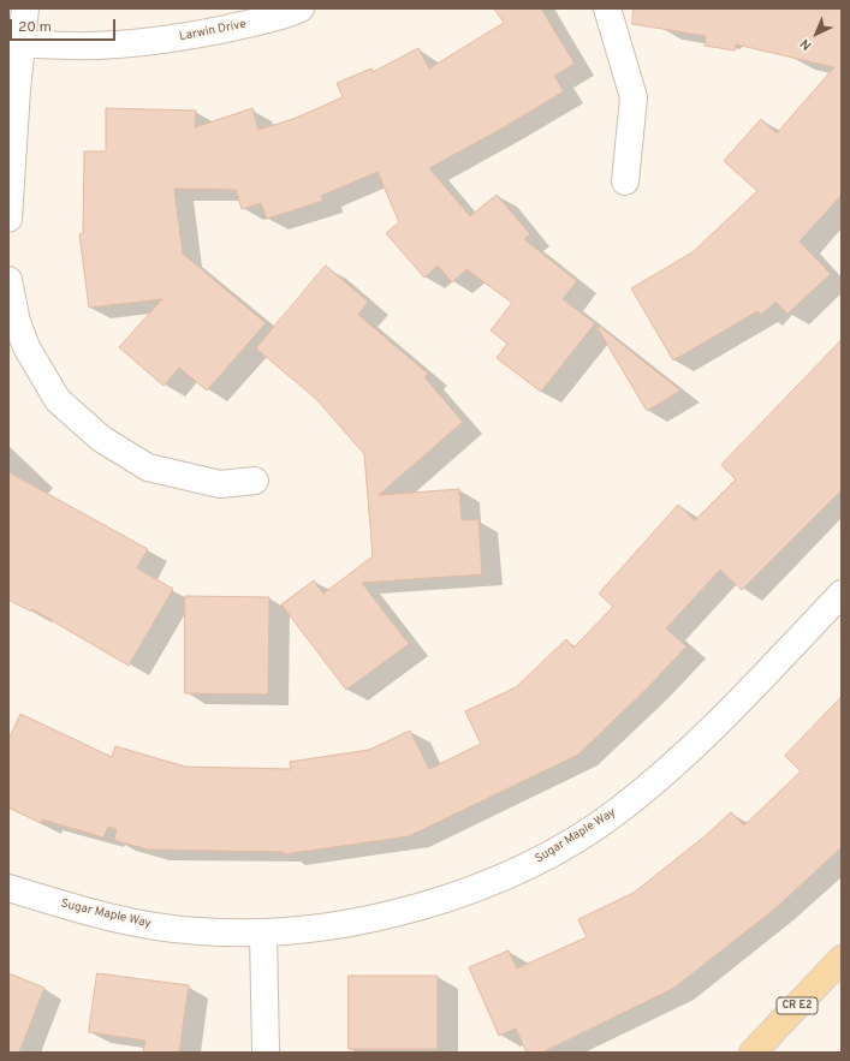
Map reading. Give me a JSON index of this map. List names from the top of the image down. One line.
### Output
{"streets":{"main road":["CR E2"],"street":["Larwin Drive","Sugar Maple Way"]},"scale_bar":"20 m","north":"bottom left"}
